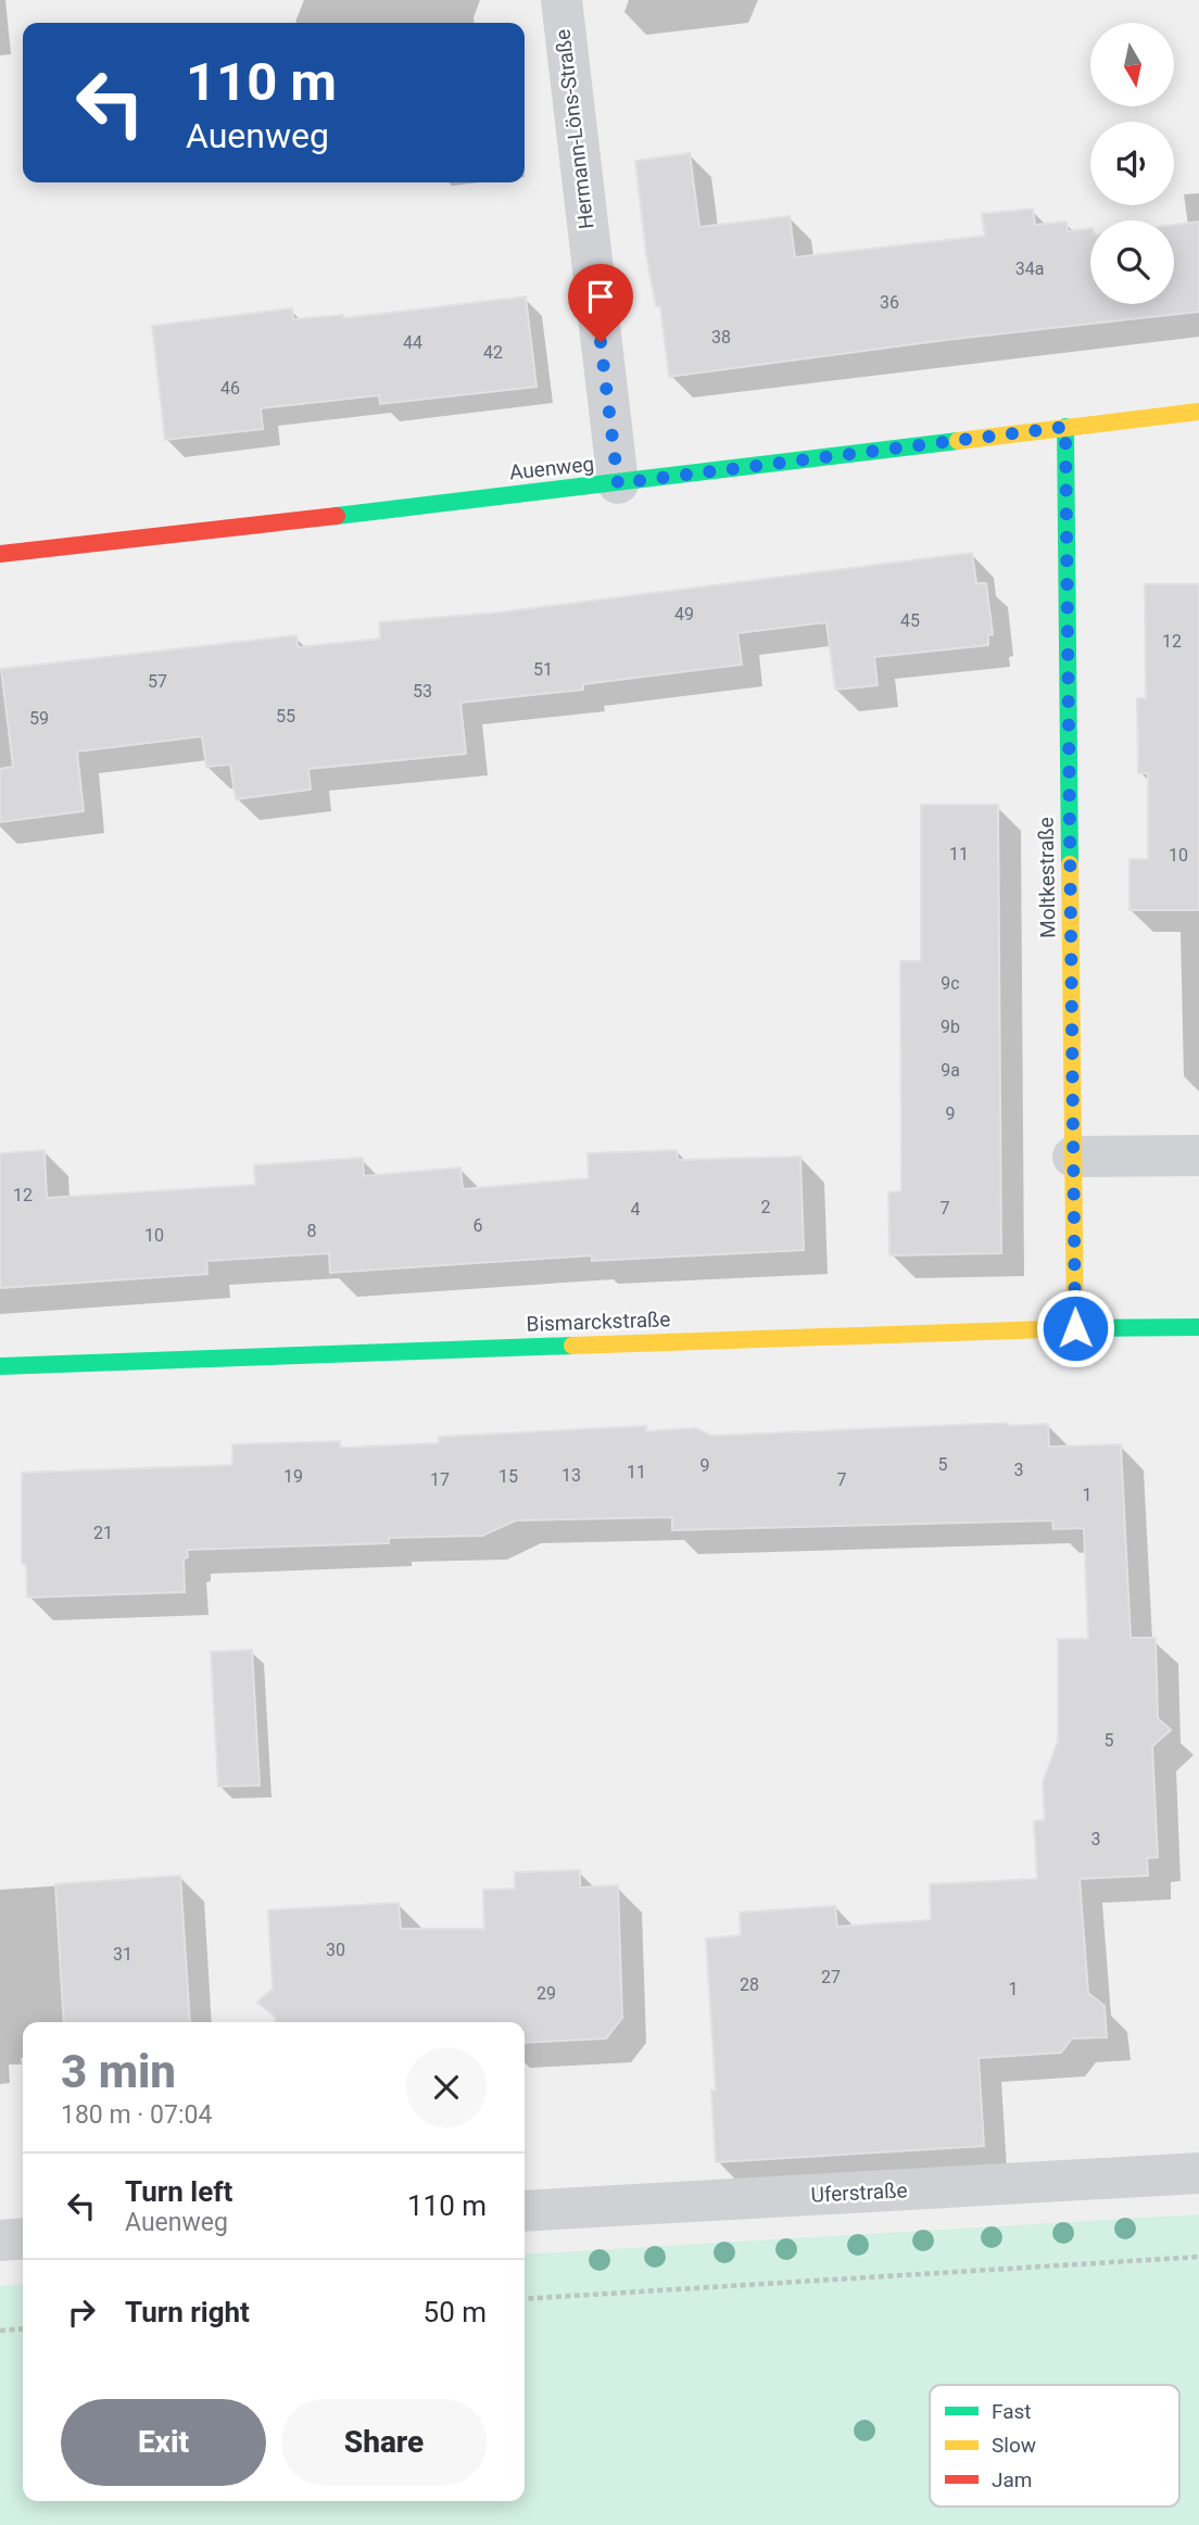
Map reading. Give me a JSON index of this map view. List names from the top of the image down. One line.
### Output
{"streets":{"street":["Hermann-Löns-Straße","Auenweg","Moltkestraße","Bismarckstraße","Uferstraße"]},"crossings":[["Hermann-Löns-Straße","Auenweg"],["Auenweg","Moltkestraße"],["Moltkestraße","Bismarckstraße"]],"house_numbers":["34a","36","38","44","42","46","49","45","12","51","57","53","55","59","11","10","9c","9b","9a","9","12","2","7","4","6","8","10","5","9","3","11","13","19","15","17","7","1","21","5","3","30","31","27","28","1","29"],"legend":["Fast","Slow","Jam"],"north":"bottom","page":{"turn":["110 m","Auenweg"],"heading":["3 min","180 m · 07:04"],"list":[{"name":"Turn left","note":"Auenweg","value":"110 m"},{"name":"Turn right","value":"50 m"}],"buttons":["Exit","Share"]}}
